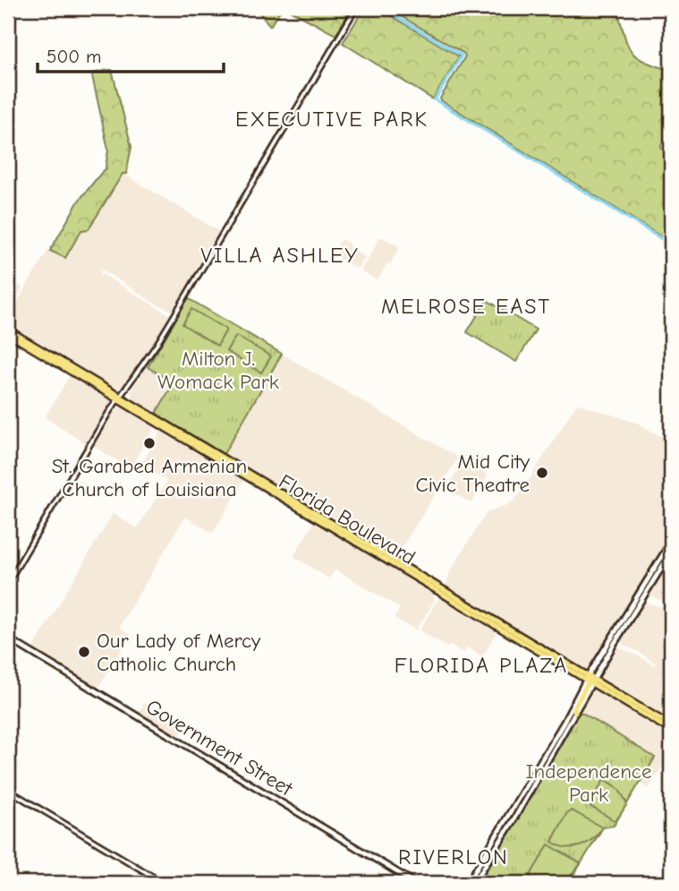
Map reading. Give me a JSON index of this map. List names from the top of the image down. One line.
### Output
{"streets":{"main road":["Florida Boulevard","Government Street"]},"districts":["EXECUTIVE PARK","VILLA ASHLEY","MELROSE EAST","FLORIDA PLAZA","RIVERLON"],"parks":["Milton J. Womack Park","Independence Park"],"places":["St. Garabed Armenian Church of Louisiana","Mid City Civic Theatre","Our Lady of Mercy Catholic Church"],"scale_bar":"500 m"}
